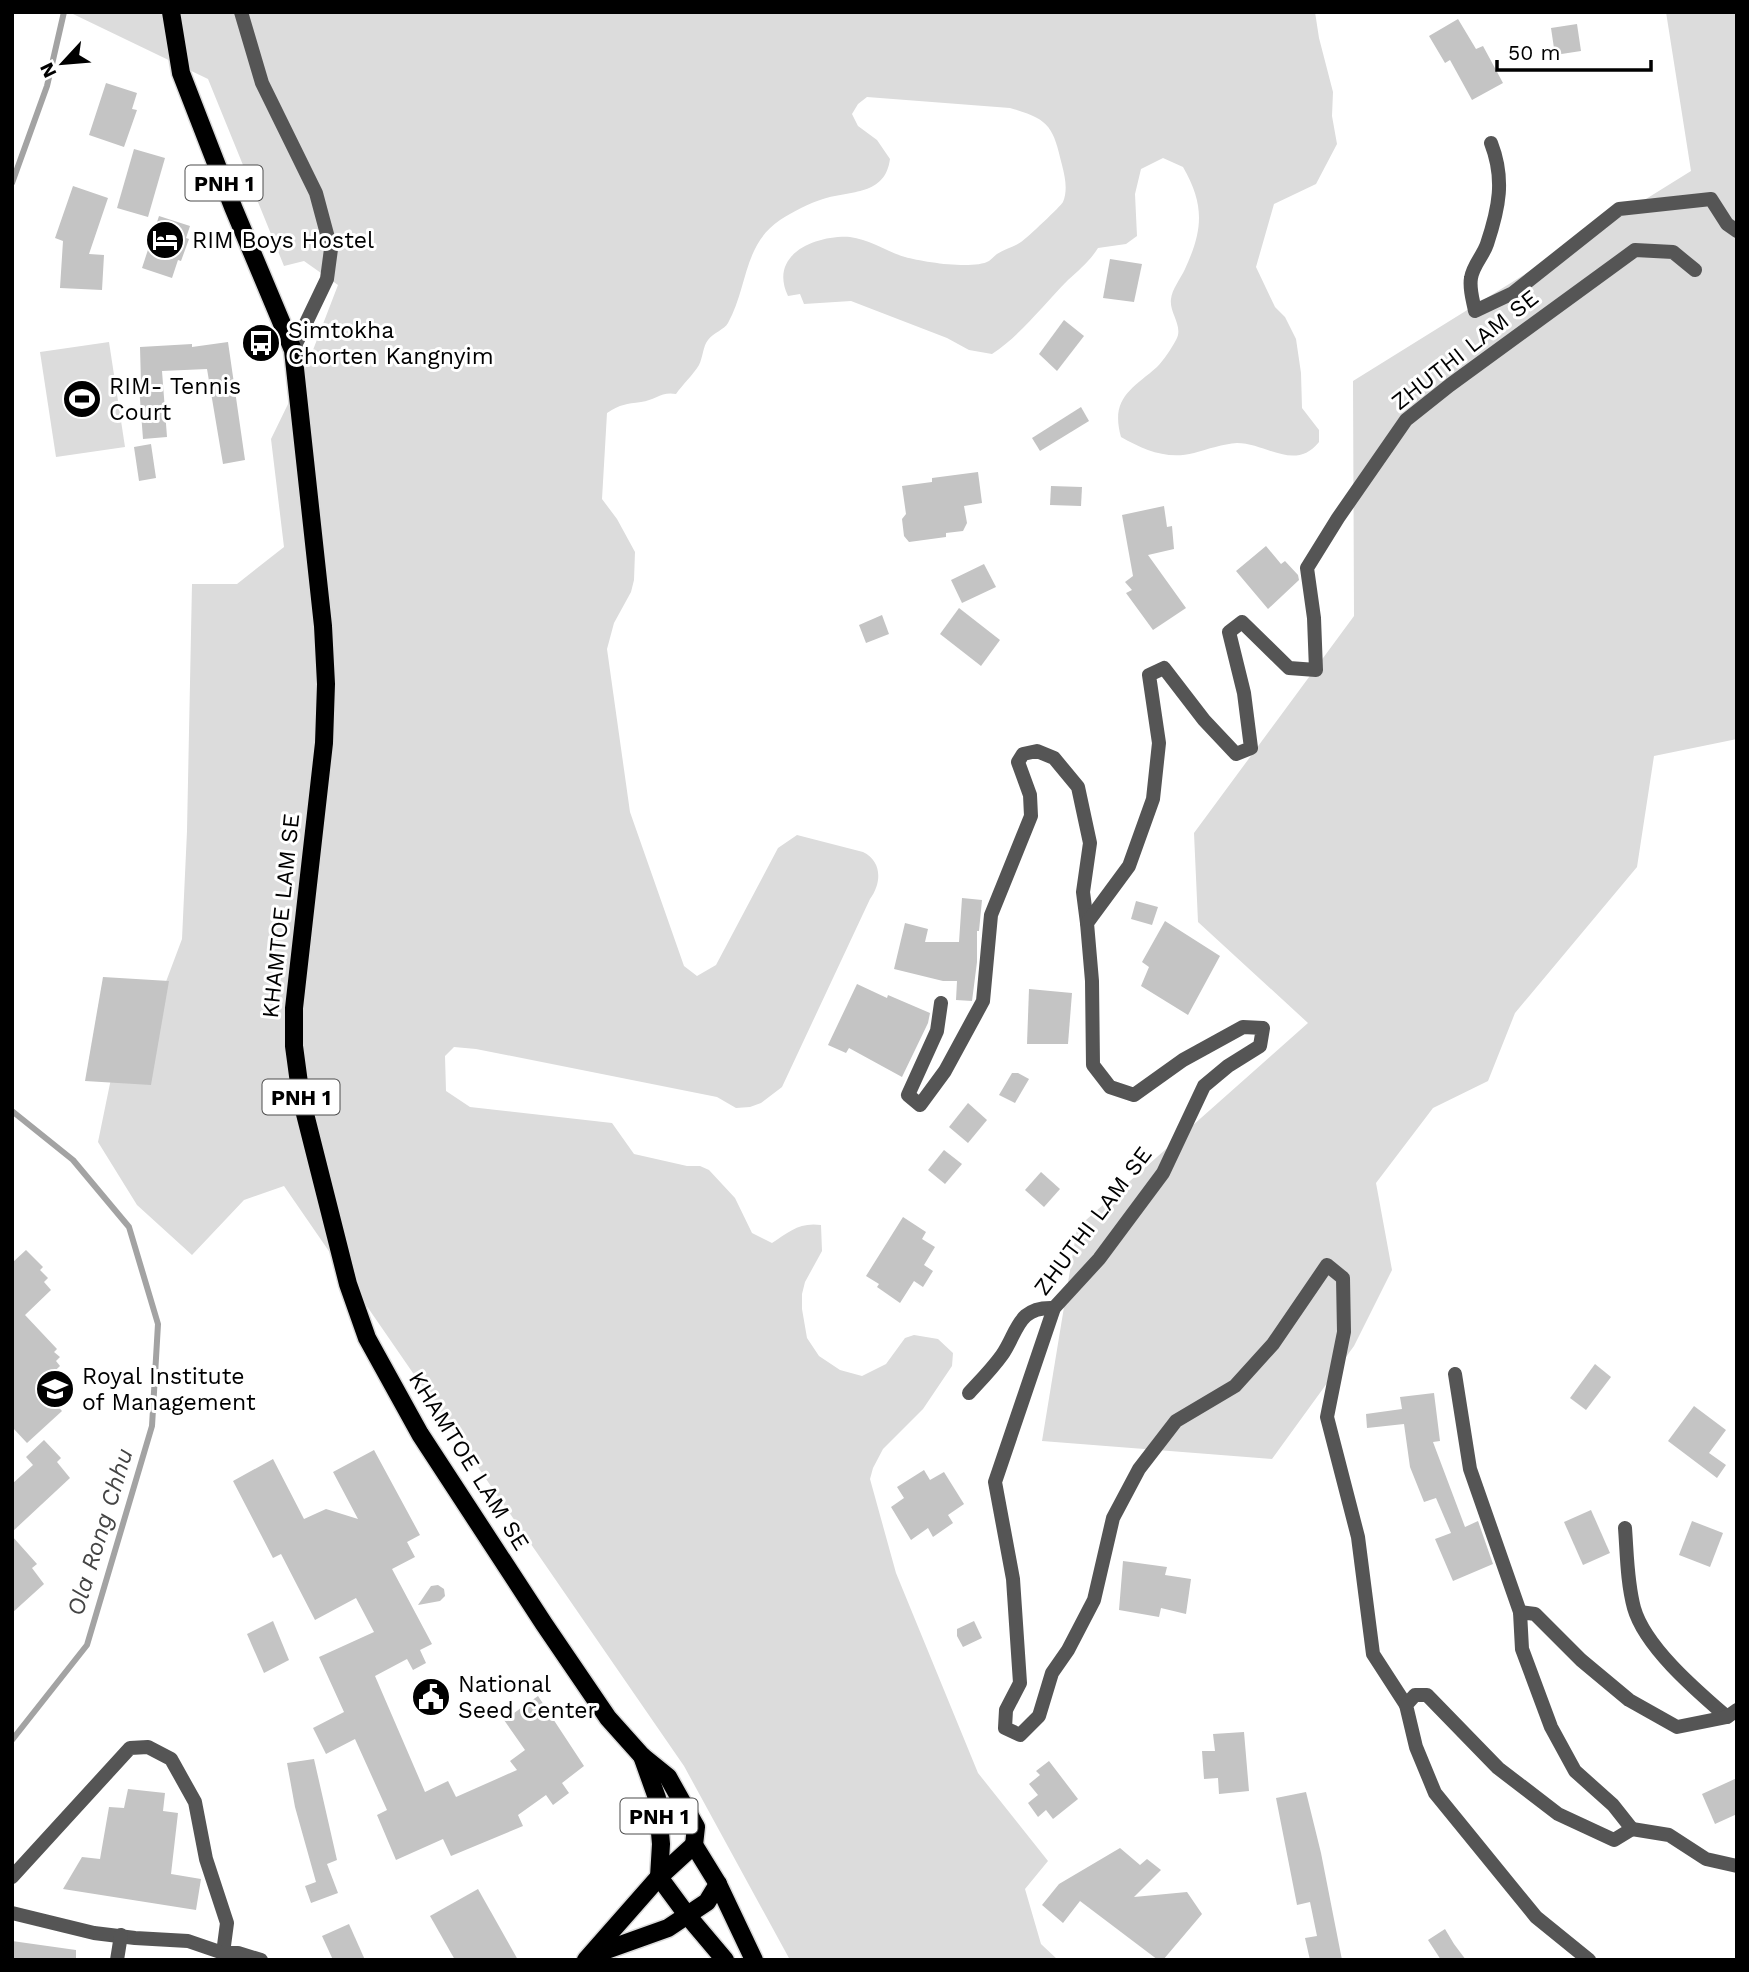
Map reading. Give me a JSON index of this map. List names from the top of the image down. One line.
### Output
{"streets":{"main road":["PNH 1","KHAMTOE LAM SE"],"street":["ZHUTHI LAM SE"]},"crossings":[["PNH 1","KHAMTOE LAM SE"]],"water":["Ola Rong Chhu"],"places":{"hotel":["RIM Boys Hostel"],"bus stop":["Simtokha Chorten Kangnyim"],"sports":["RIM- Tennis Court"],"school or university":["Royal Institute of Management"],"public building":["National Seed Center"]},"scale_bar":"50 m","north":"bottom left"}
